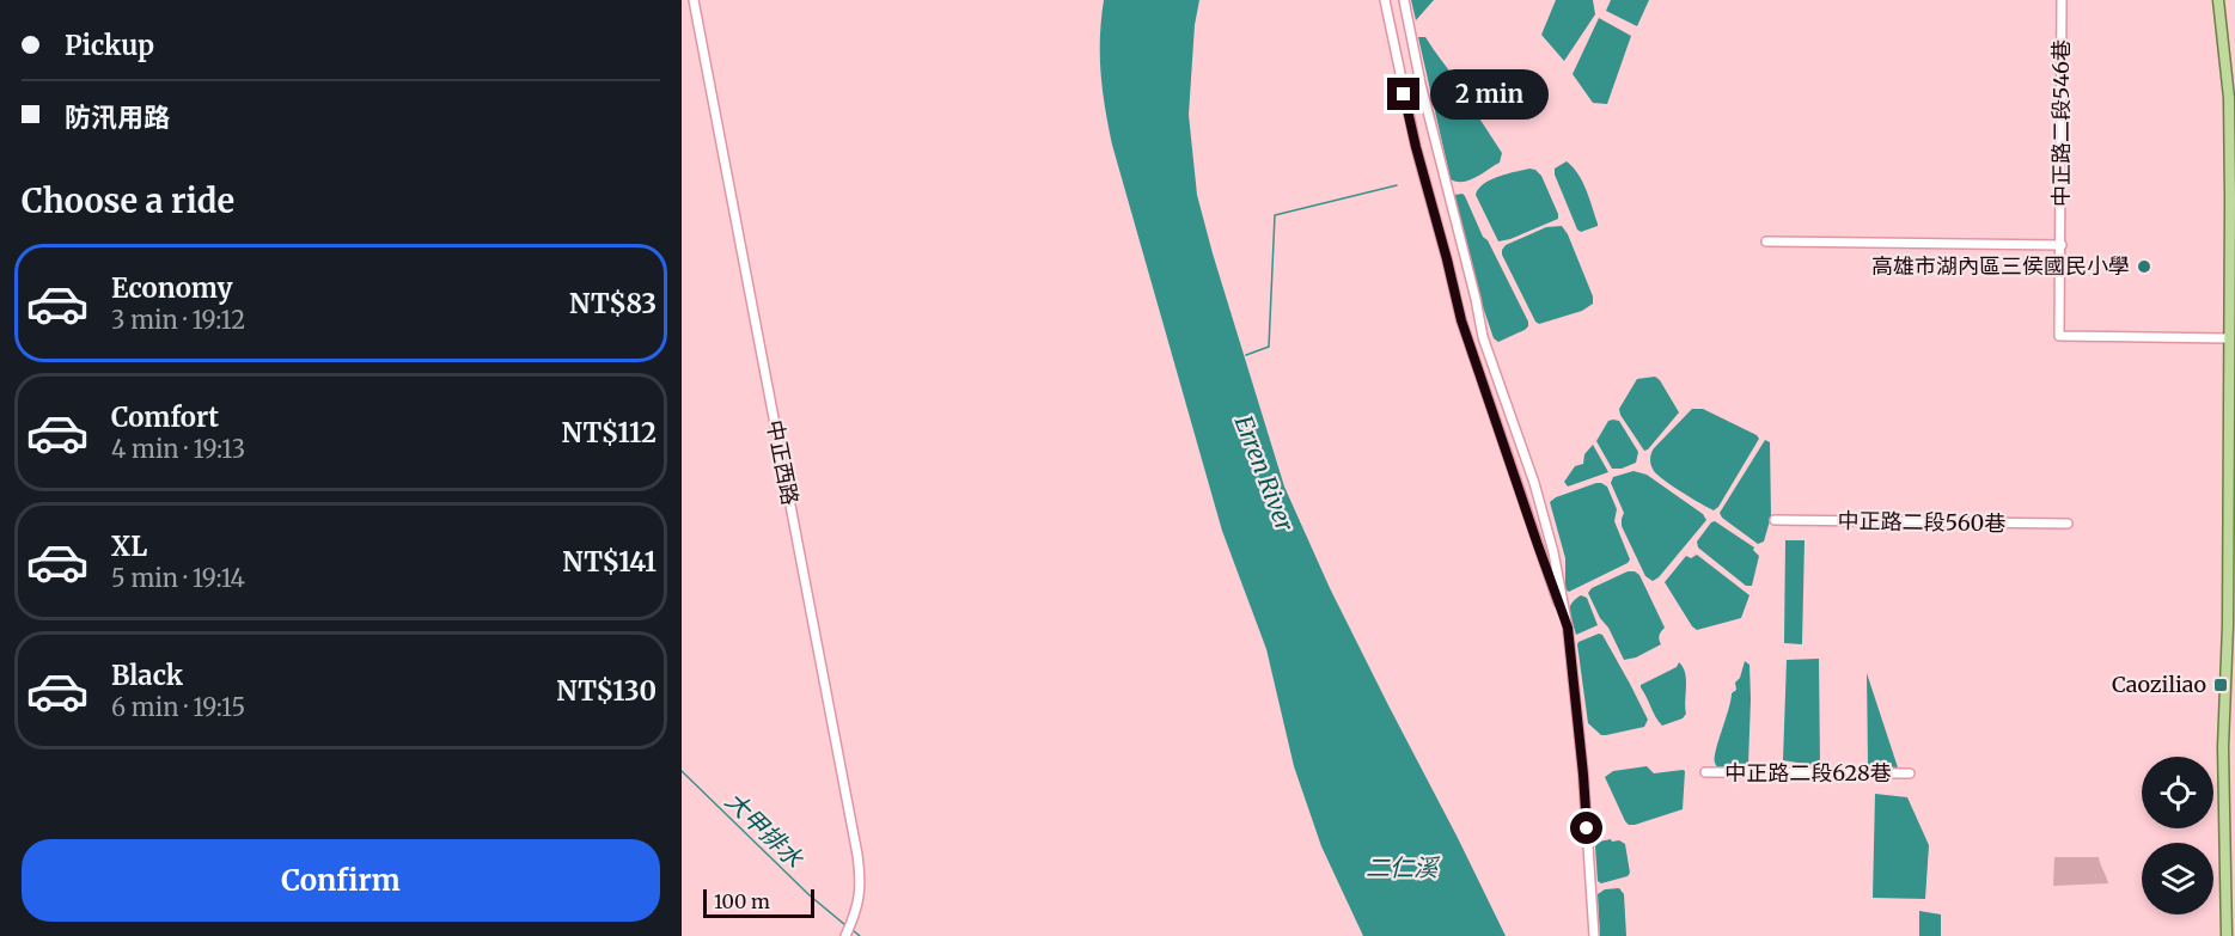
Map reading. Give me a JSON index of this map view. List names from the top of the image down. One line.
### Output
{"streets":{"street":["中正路二段546巷","中正西路","中正路二段560巷","中正路二段628巷"]},"water":["Erren River","大甲排水","二仁溪"],"places":{"other":["高雄市湖內區三侯國民小學"],"transit":["Caoziliao"]},"scale_bar":"100 m","page":{"banner":["Pickup","防汛用路"],"bubble":"2 min","heading":"Choose a ride","list":[{"name":"Economy","note":"3 min · 19:12","value":"NT$83"},{"name":"Comfort","note":"4 min · 19:13","value":"NT$112"},{"name":"XL","note":"5 min · 19:14","value":"NT$141"},{"name":"Black","note":"6 min · 19:15","value":"NT$130"}],"buttons":"Confirm","scale":"100 m"}}
